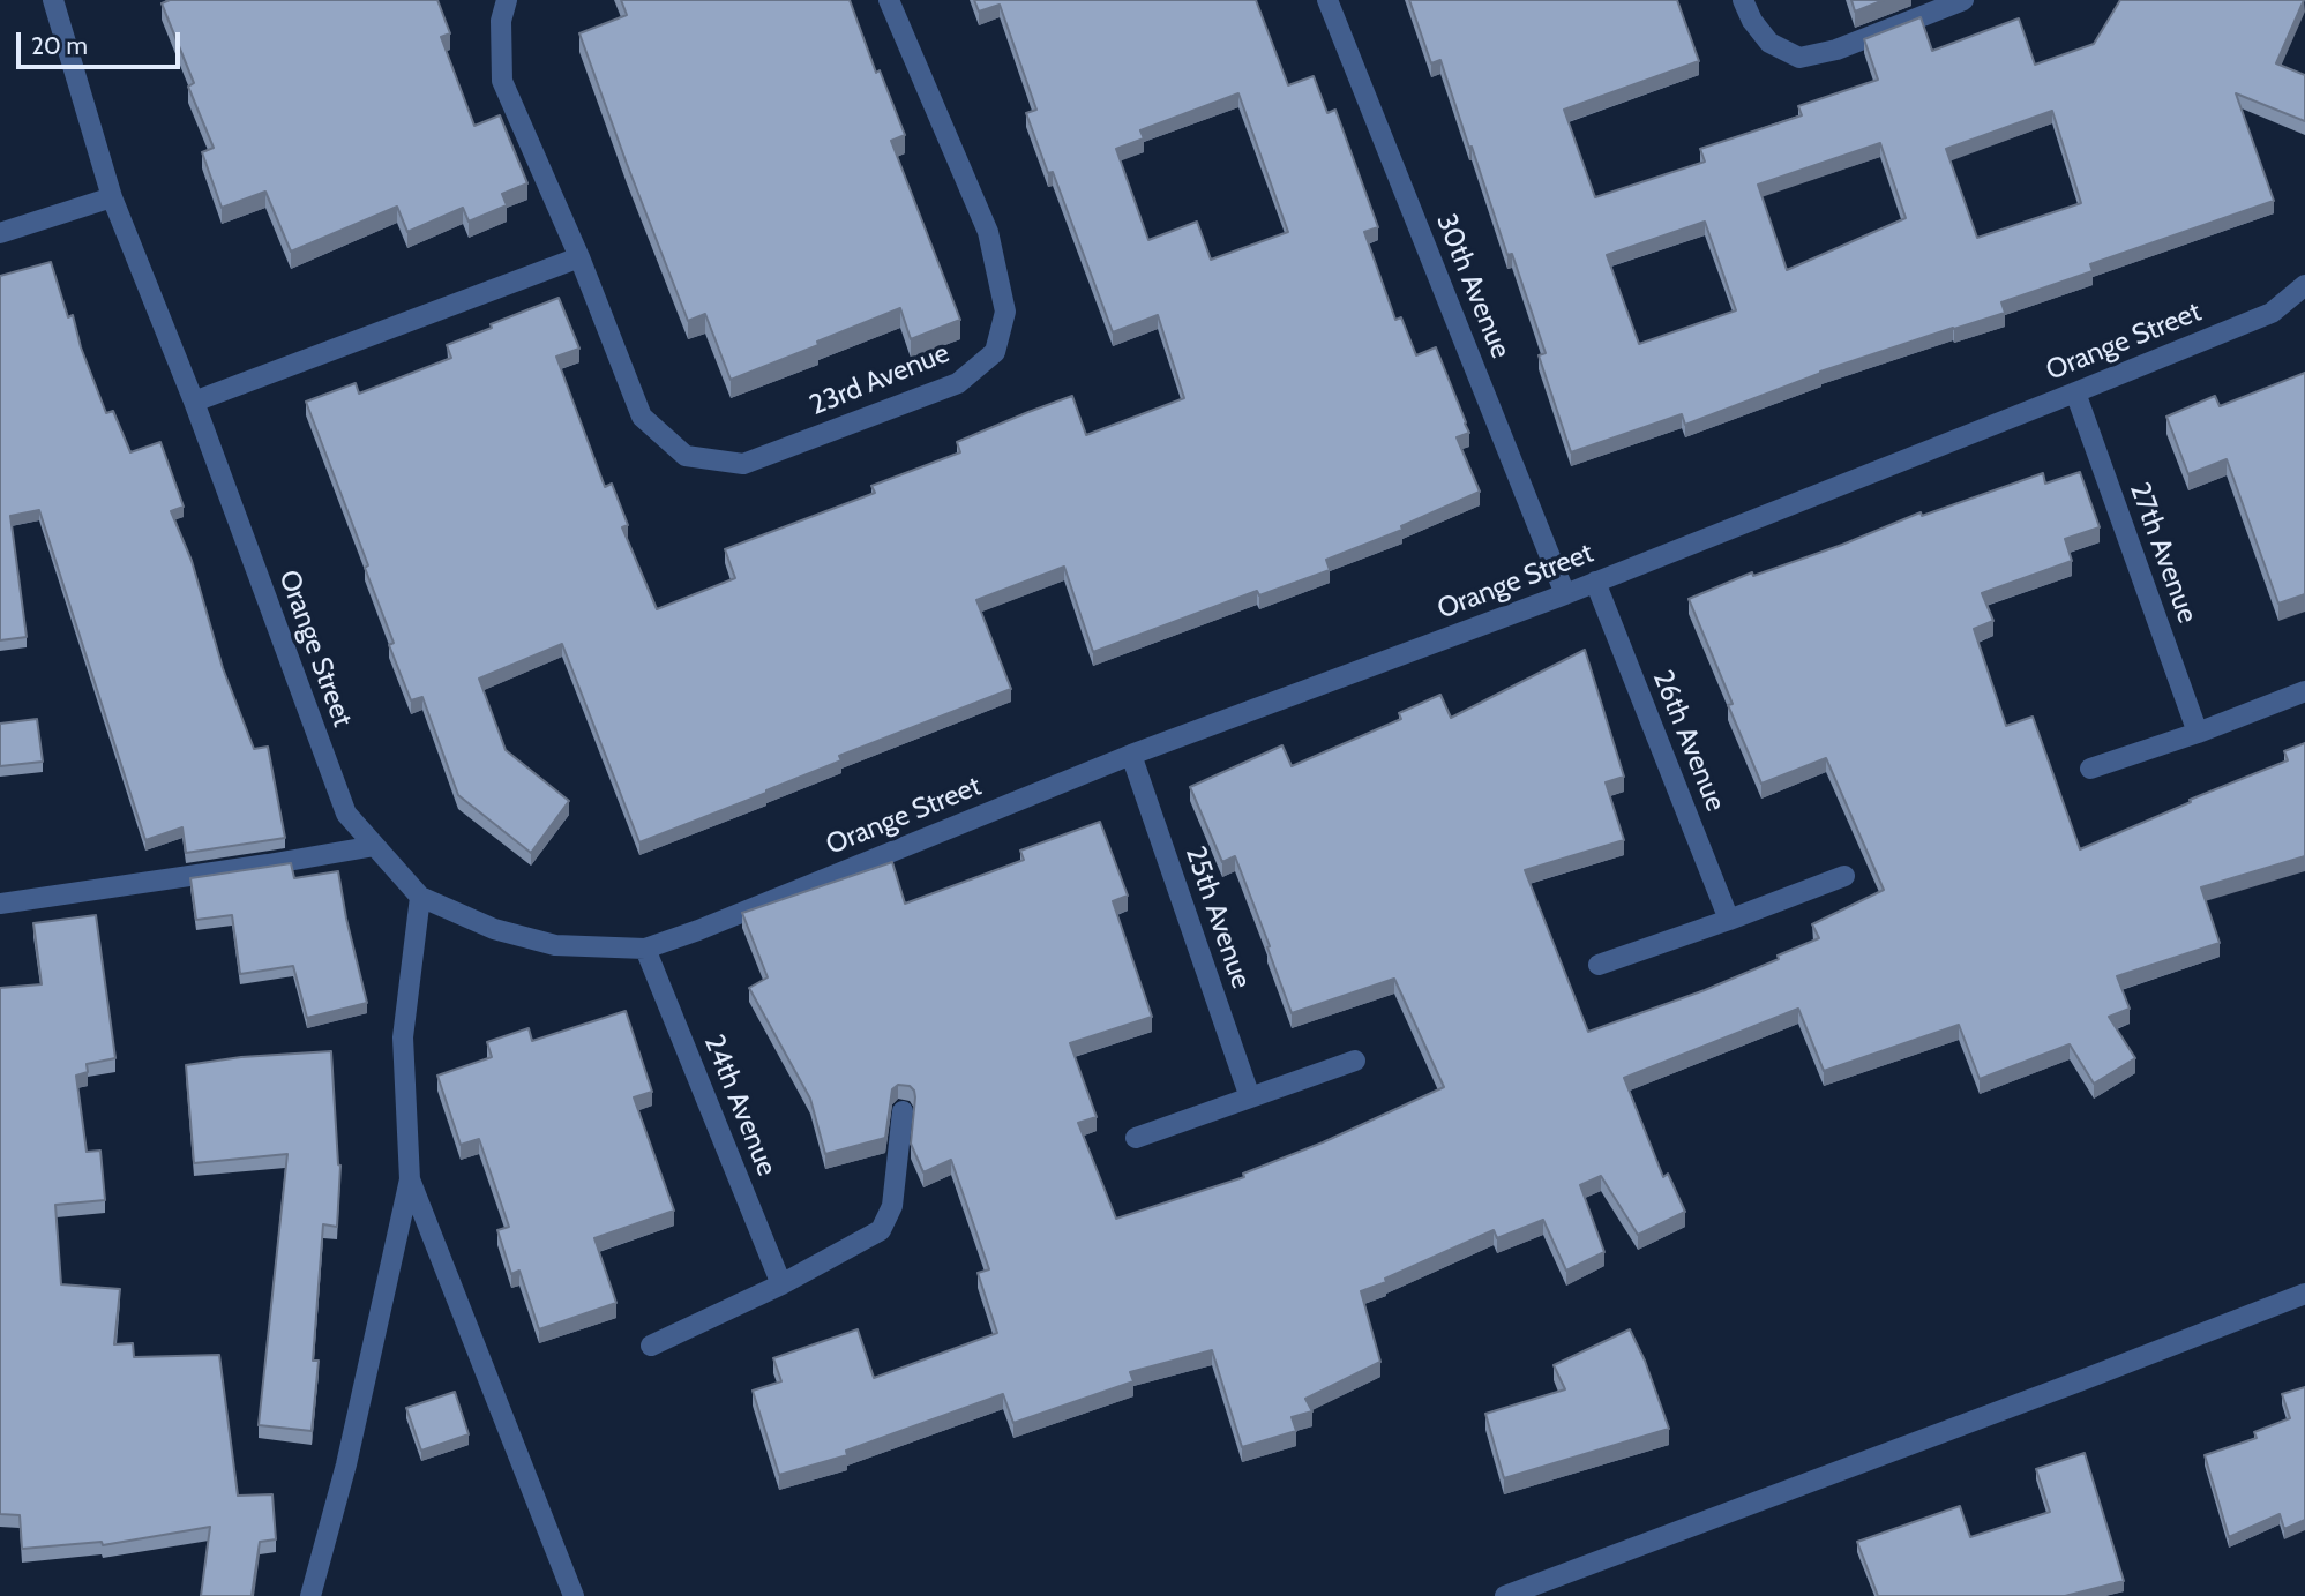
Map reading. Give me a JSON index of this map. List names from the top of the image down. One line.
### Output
{"streets":{"street":["30th Avenue","Orange Street","23rd Avenue","27th Avenue","26th Avenue","25th Avenue","24th Avenue"]},"crossings":[["30th Avenue","Orange Street"],["Orange Street","27th Avenue"],["Orange Street","26th Avenue"],["Orange Street","25th Avenue"],["Orange Street","24th Avenue"]],"scale_bar":"20 m"}
